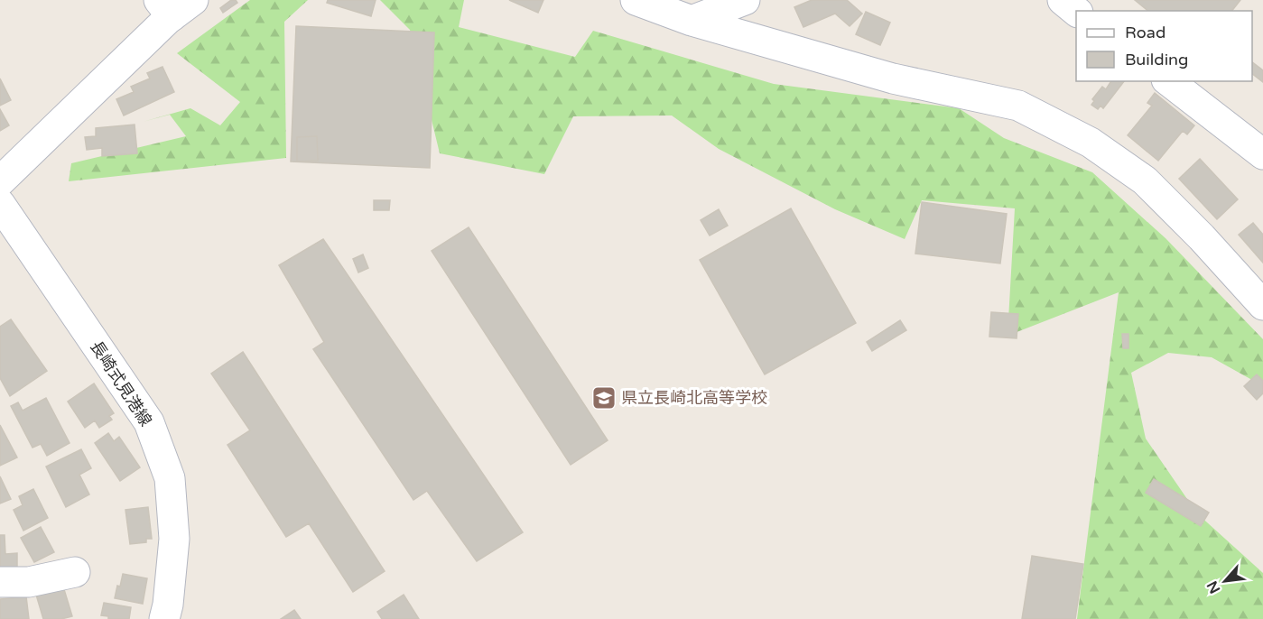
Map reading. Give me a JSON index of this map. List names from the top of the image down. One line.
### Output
{"streets":{"street":["長崎式見港線"]},"places":{"school or university":["県立長崎北高等学校"]},"legend":["Road","Building"],"north":"bottom left"}
